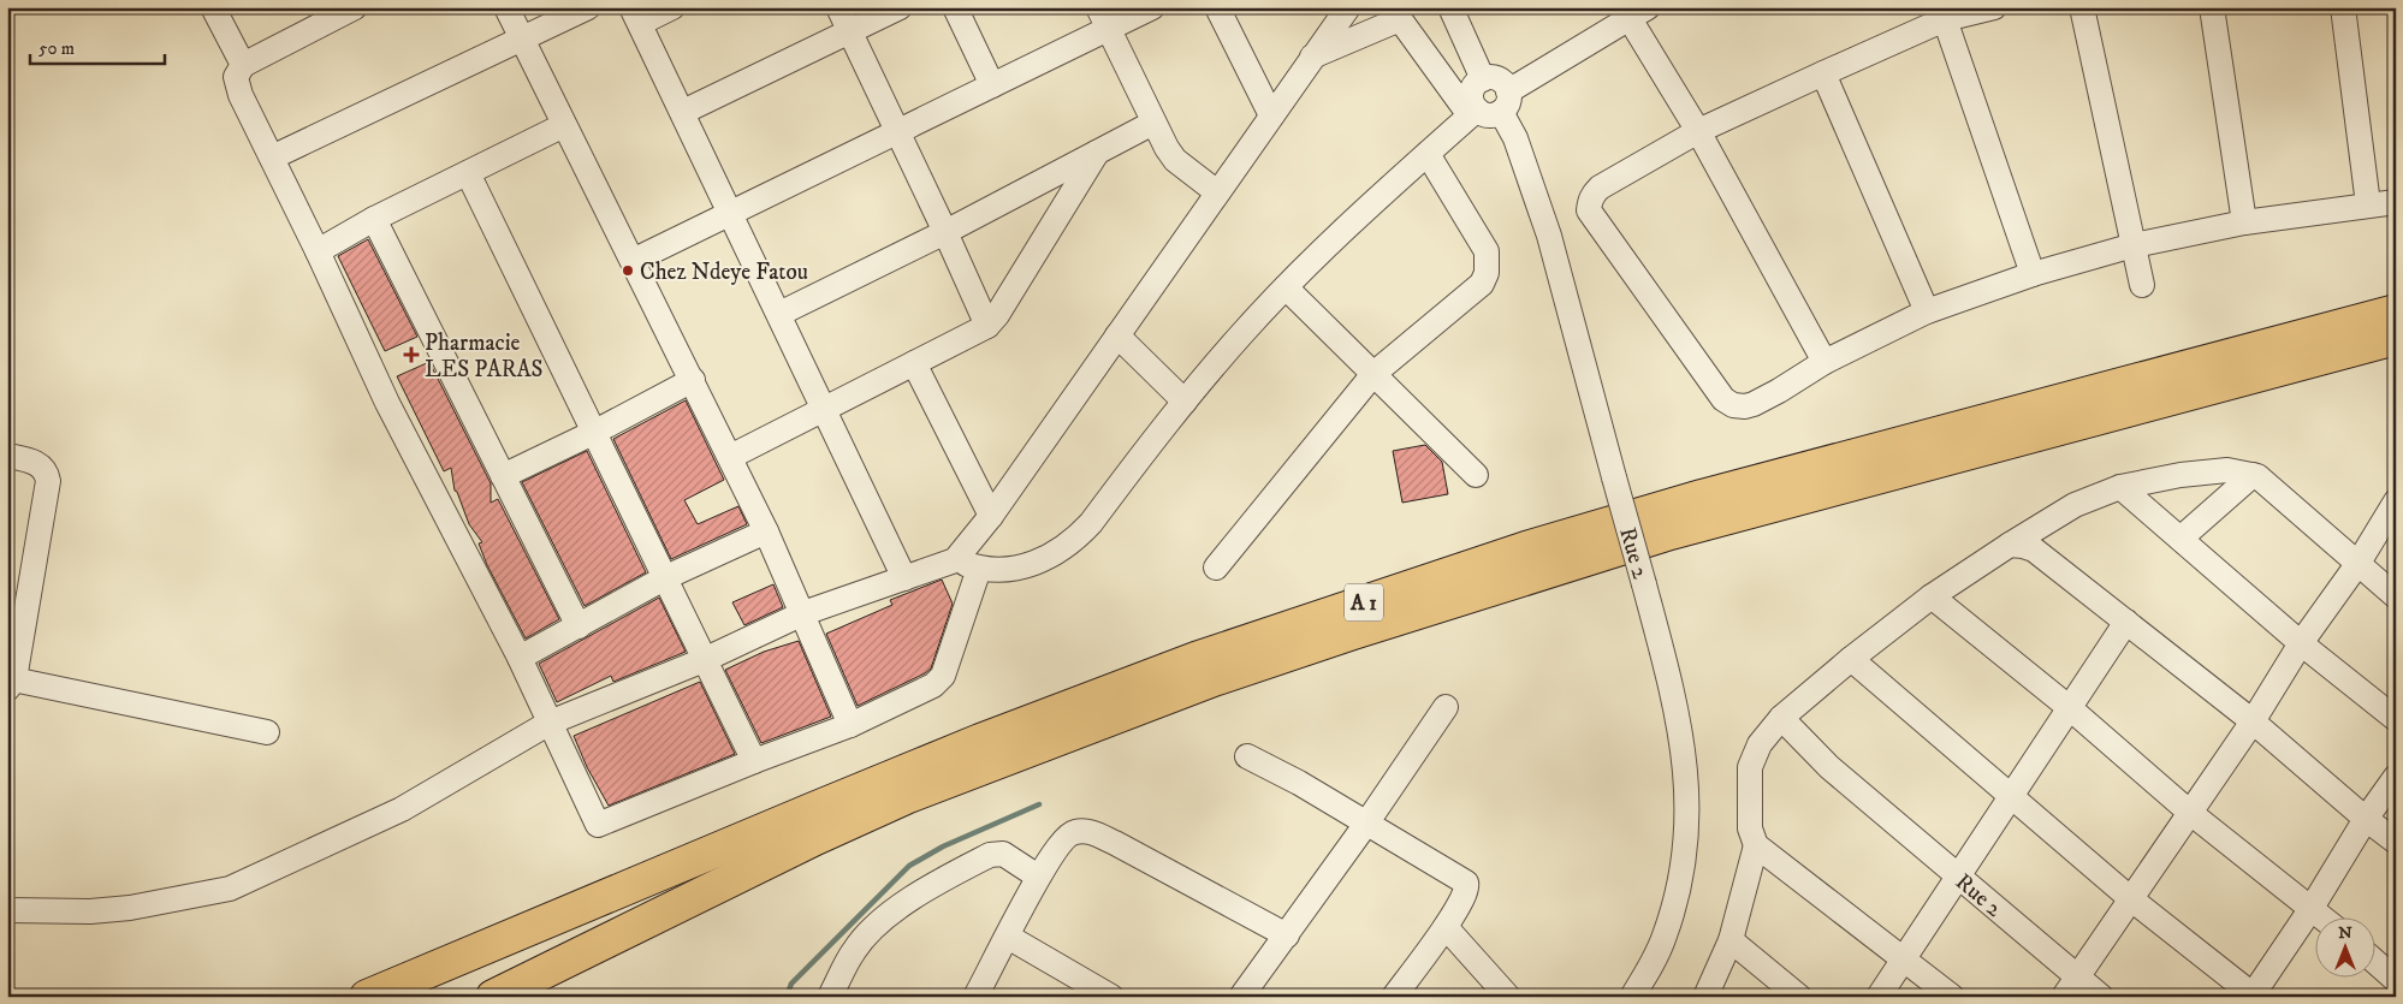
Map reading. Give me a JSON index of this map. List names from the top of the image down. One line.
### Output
{"streets":{"highway":["A 1"],"street":["Rue 2"]},"places":{"other":["Chez Ndeye Fatou"],"health":["Pharmacie LES PARAS"]},"scale_bar":"50 m","north":"top"}
